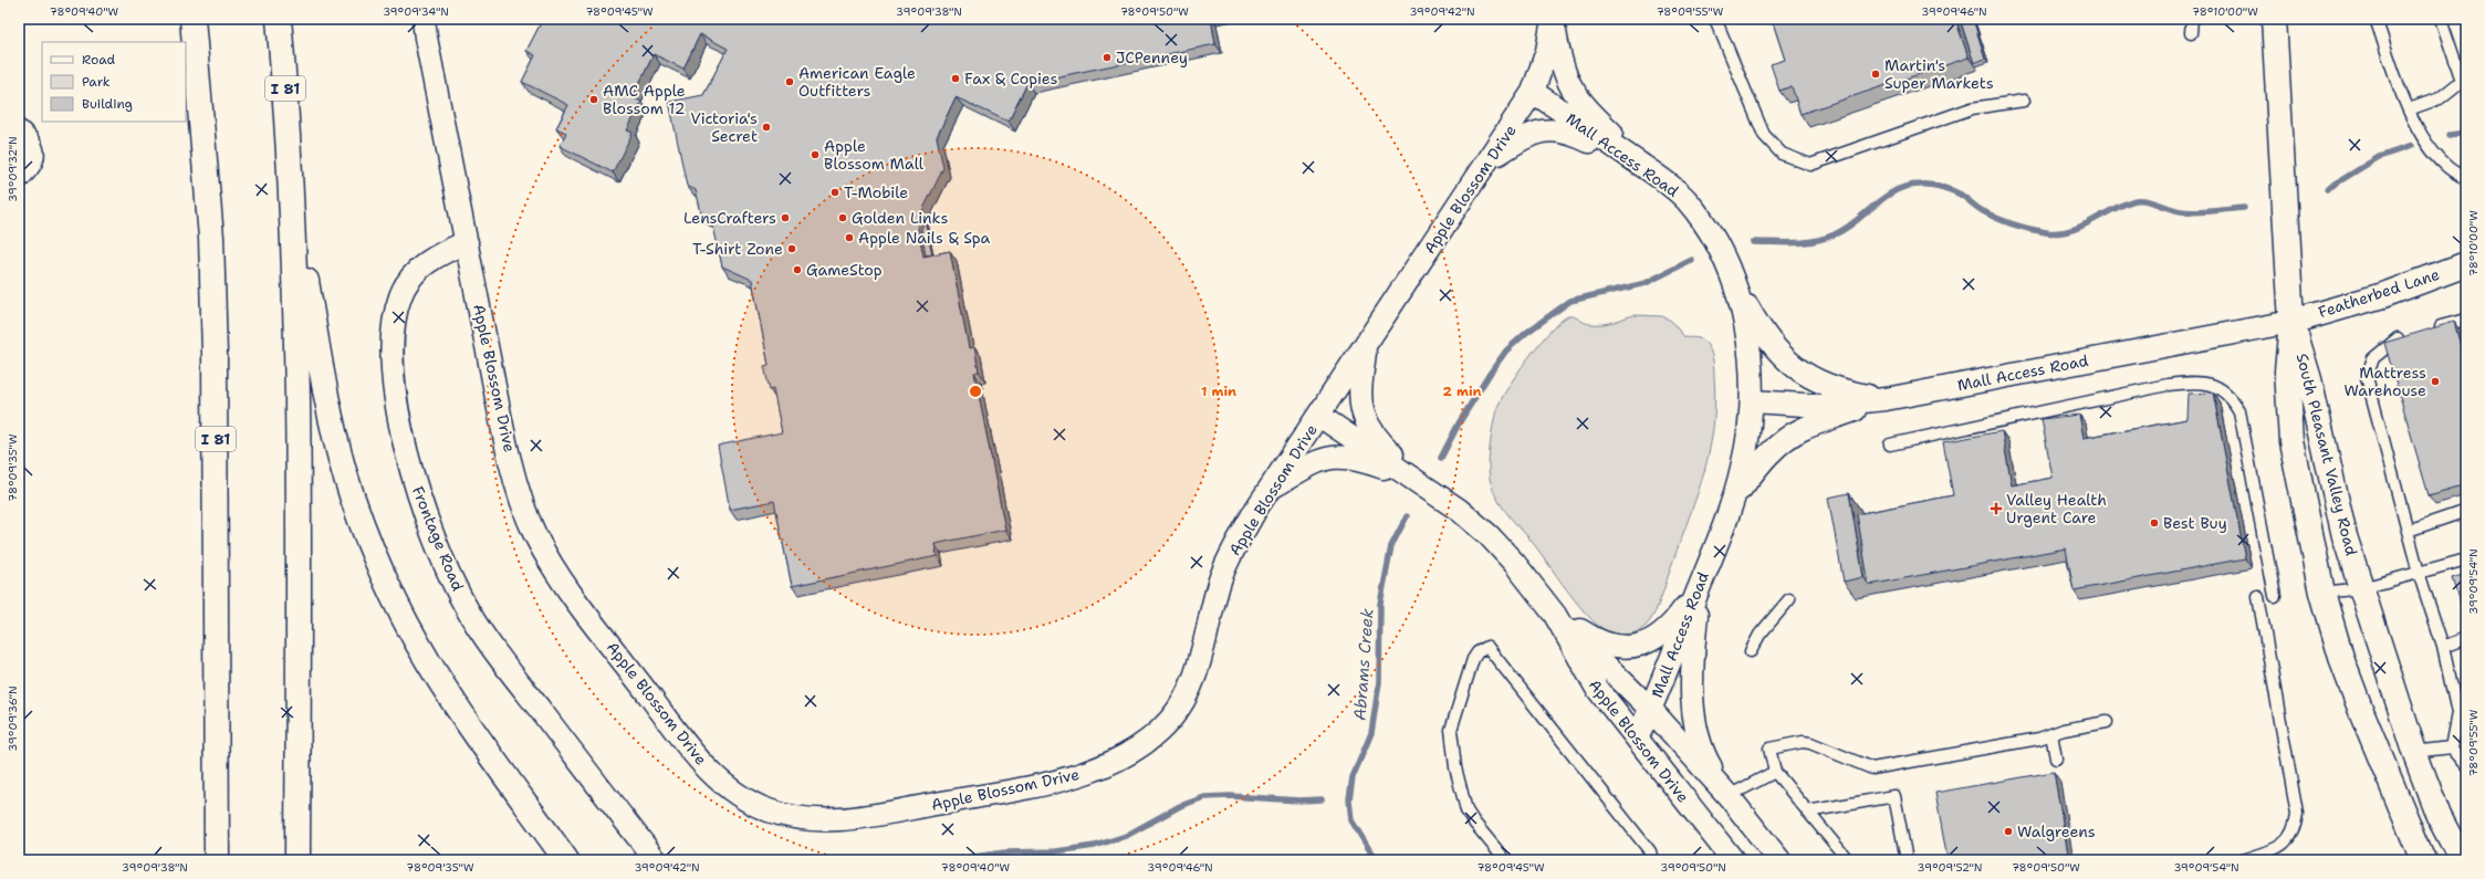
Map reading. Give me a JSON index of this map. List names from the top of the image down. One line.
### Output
{"streets":{"main road":["I 81","Featherbed Lane","South Pleasant Valley Road"],"street":["Mall Access Road","Apple Blossom Drive","Frontage Road"]},"crossings":[["Mall Access Road","Apple Blossom Drive"],["Mall Access Road","Featherbed Lane"],["Mall Access Road","South Pleasant Valley Road"],["Apple Blossom Drive","Frontage Road"],["Featherbed Lane","South Pleasant Valley Road"]],"water":["Abrams Creek"],"places":{"other":["JCPenney","Martin's Super Markets","Fax & Copies","American Eagle Outfitters","AMC Apple Blossom 12","Victoria's Secret","Apple Blossom Mall","T-Mobile","LensCrafters","Golden Links","Apple Nails & Spa","T-Shirt Zone","GameStop","Mattress Warehouse","Best Buy","Walgreens"],"health":["Valley Health Urgent Care"]},"legend":["Road","Park","Building"],"coordinates":["78°09'40\"W","39°09'34\"N","78°09'45\"W","39°09'38\"N","78°09'50\"W","39°09'42\"N","78°09'55\"W","39°09'46\"N","78°10'00\"W","39°09'32\"N","78°09'35\"W","39°09'54\"N","39°09'36\"N","39°09'50\"N","39°09'52\"N"],"rings":["1 min","2 min"]}
